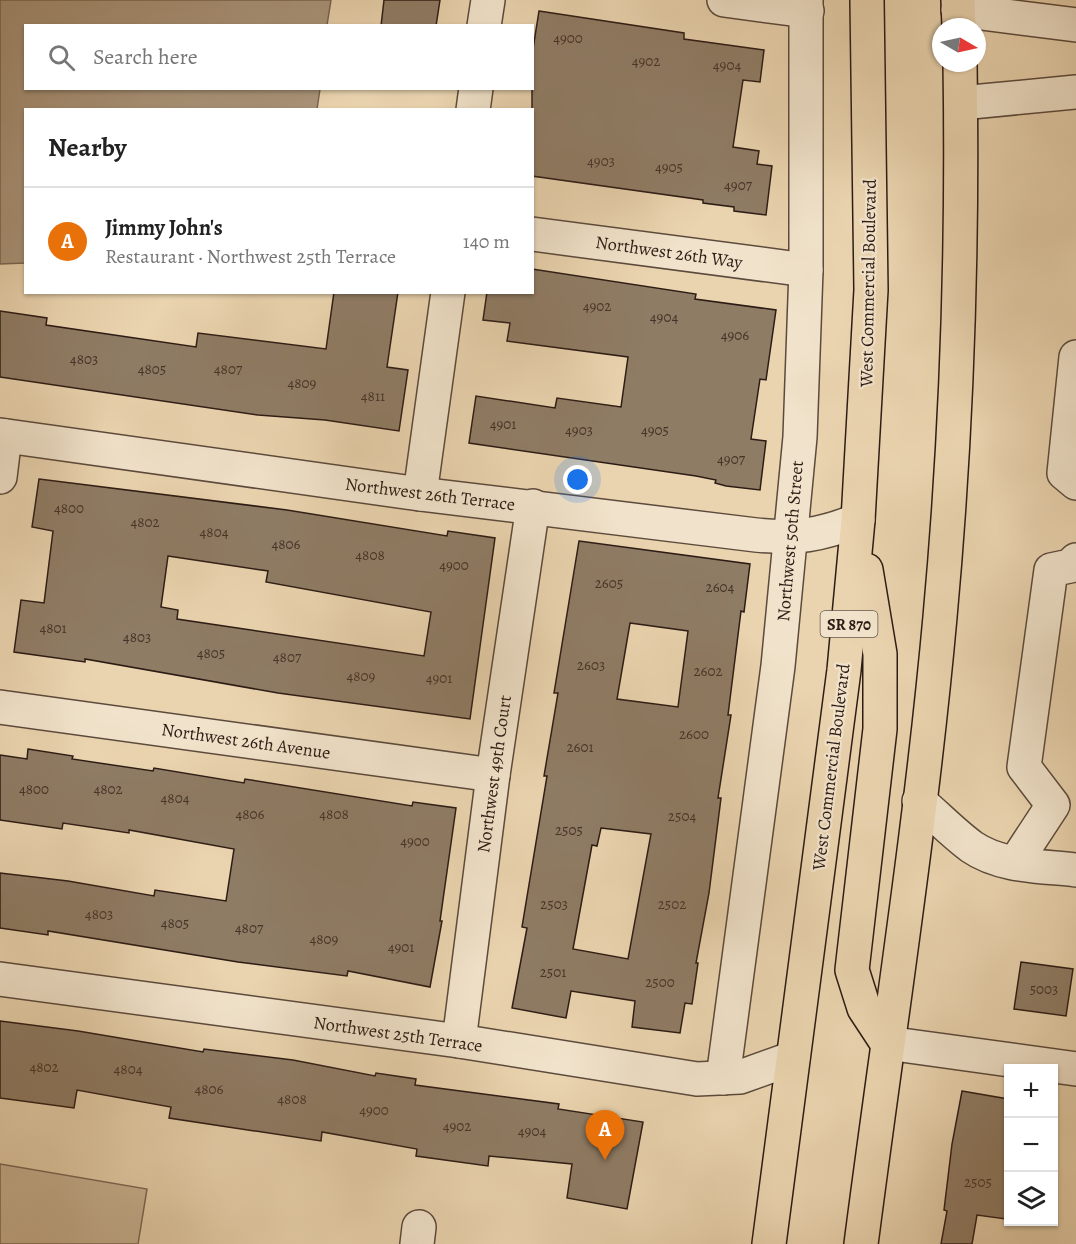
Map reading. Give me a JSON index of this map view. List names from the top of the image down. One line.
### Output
{"streets":{"highway":["West Commercial Boulevard","SR 870"],"street":["Northwest 26th Way","Northwest 26th Terrace","Northwest 50th Street","Northwest 26th Avenue","Northwest 49th Court","Northwest 25th Terrace"]},"crossings":[["Northwest 26th Way","Northwest 50th Street"],["West Commercial Boulevard","Northwest 26th Terrace"],["West Commercial Boulevard","Northwest 25th Terrace"],["Northwest 26th Terrace","Northwest 50th Street"],["Northwest 26th Terrace","Northwest 49th Court"],["Northwest 50th Street","Northwest 25th Terrace"],["Northwest 26th Avenue","Northwest 49th Court"],["Northwest 49th Court","Northwest 25th Terrace"]],"house_numbers":["4900","4902","4904","4903","4905","4907","4902","4904","4906","4803","4805","4807","4809","4811","4901","4903","4905","4907","4800","4802","4804","4806","4808","4900","2605","2604","4801","4803","4805","4807","2603","2602","4809","4901","2600","2601","4800","4802","4804","4806","4808","2504","2505","4900","2503","2502","4803","4805","4807","4809","4901","2501","2500","5003","4802","4804","4806","4808","4900","4902","4904","2505"],"north":"right","page":{"search":"Search here","heading":"Nearby","list":[{"mark":"A","name":"Jimmy John's","note":"Restaurant · Northwest 25th Terrace","value":"140 m"}],"map_buttons":["+","−"],"pins":"A"}}
